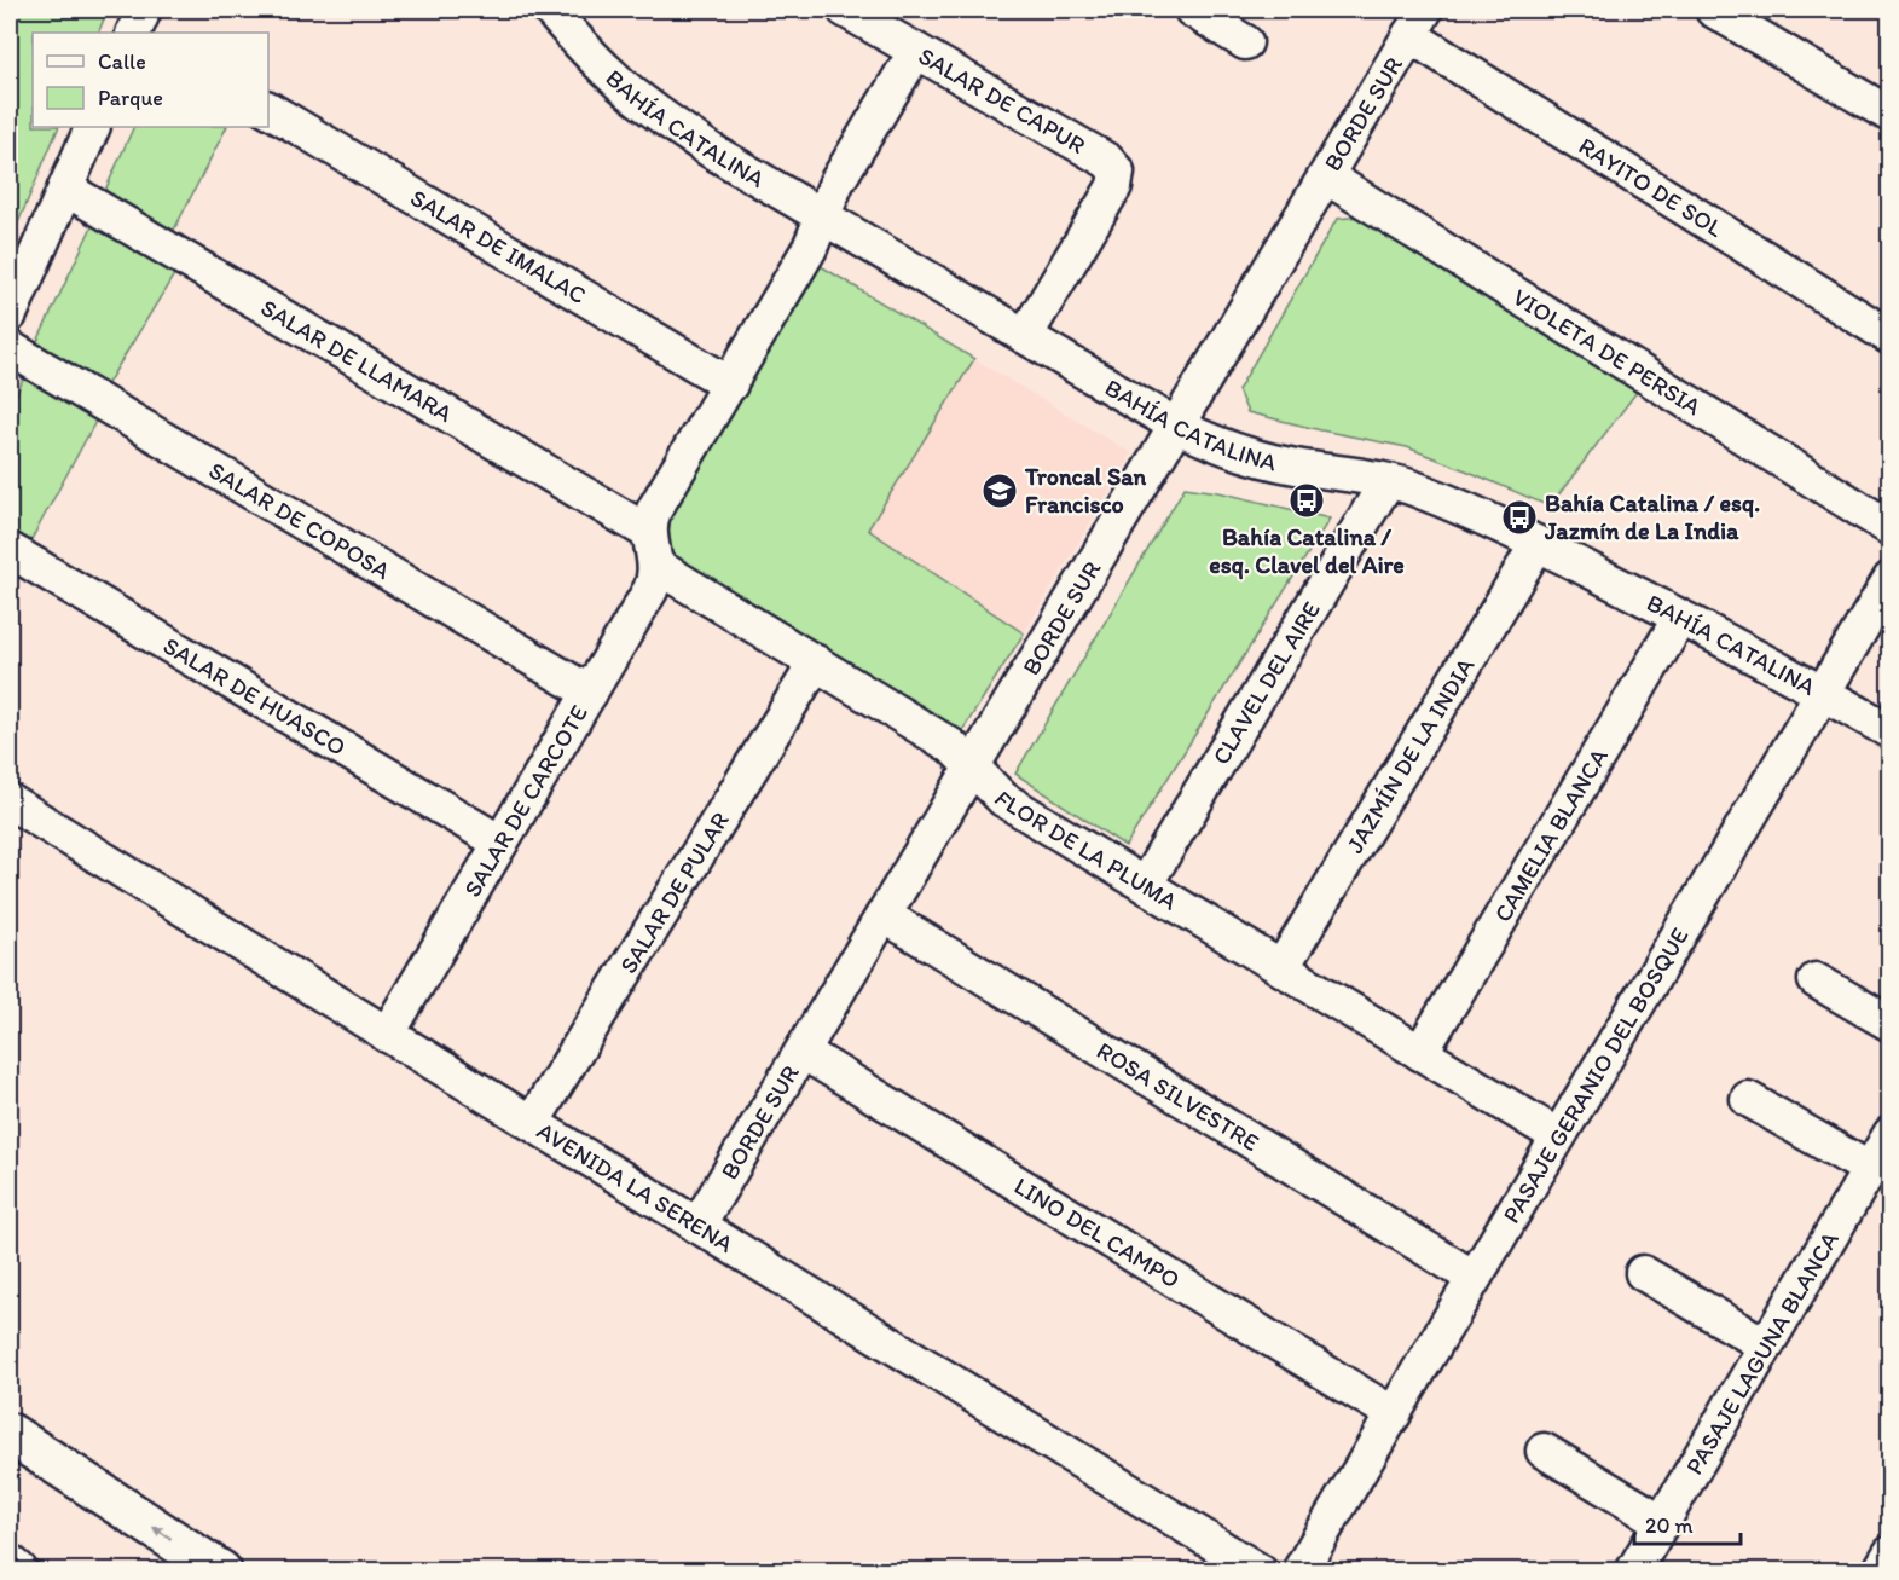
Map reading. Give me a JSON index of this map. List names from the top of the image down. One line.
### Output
{"streets":{"street":["SALAR DE CAPUR","BORDE SUR","BAHÍA CATALINA","RAYITO DE SOL","SALAR DE IMALAC","VIOLETA DE PERSIA","SALAR DE LLAMARA","SALAR DE COPOSA","CLAVEL DEL AIRE","SALAR DE HUASCO","JAZMÍN DE LA INDIA","SALAR DE CARCOTE","CAMELIA BLANCA","FLOR DE LA PLUMA","SALAR DE PULAR","PASAJE GERANIO DEL BOSQUE","ROSA SILVESTRE","AVENIDA LA SERENA","LINO DEL CAMPO","PASAJE LAGUNA BLANCA"]},"crossings":[["SALAR DE CAPUR","BAHÍA CATALINA"],["BORDE SUR","BAHÍA CATALINA"],["BORDE SUR","RAYITO DE SOL"],["BORDE SUR","VIOLETA DE PERSIA"],["BORDE SUR","FLOR DE LA PLUMA"],["BORDE SUR","ROSA SILVESTRE"],["BORDE SUR","AVENIDA LA SERENA"],["BORDE SUR","LINO DEL CAMPO"],["BAHÍA CATALINA","CLAVEL DEL AIRE"],["BAHÍA CATALINA","JAZMÍN DE LA INDIA"],["BAHÍA CATALINA","CAMELIA BLANCA"],["BAHÍA CATALINA","PASAJE GERANIO DEL BOSQUE"],["SALAR DE COPOSA","SALAR DE CARCOTE"],["CLAVEL DEL AIRE","FLOR DE LA PLUMA"],["SALAR DE HUASCO","SALAR DE CARCOTE"],["JAZMÍN DE LA INDIA","FLOR DE LA PLUMA"],["SALAR DE CARCOTE","FLOR DE LA PLUMA"],["SALAR DE CARCOTE","AVENIDA LA SERENA"],["CAMELIA BLANCA","FLOR DE LA PLUMA"],["FLOR DE LA PLUMA","SALAR DE PULAR"],["FLOR DE LA PLUMA","PASAJE GERANIO DEL BOSQUE"],["SALAR DE PULAR","AVENIDA LA SERENA"],["PASAJE GERANIO DEL BOSQUE","ROSA SILVESTRE"],["PASAJE GERANIO DEL BOSQUE","LINO DEL CAMPO"]],"places":{"school or university":["Troncal San Francisco"],"bus stop":["Bahía Catalina / esq. Clavel del Aire","Bahía Catalina / esq. Jazmín de La India"]},"legend":["Calle","Parque"],"scale_bar":"20 m"}
